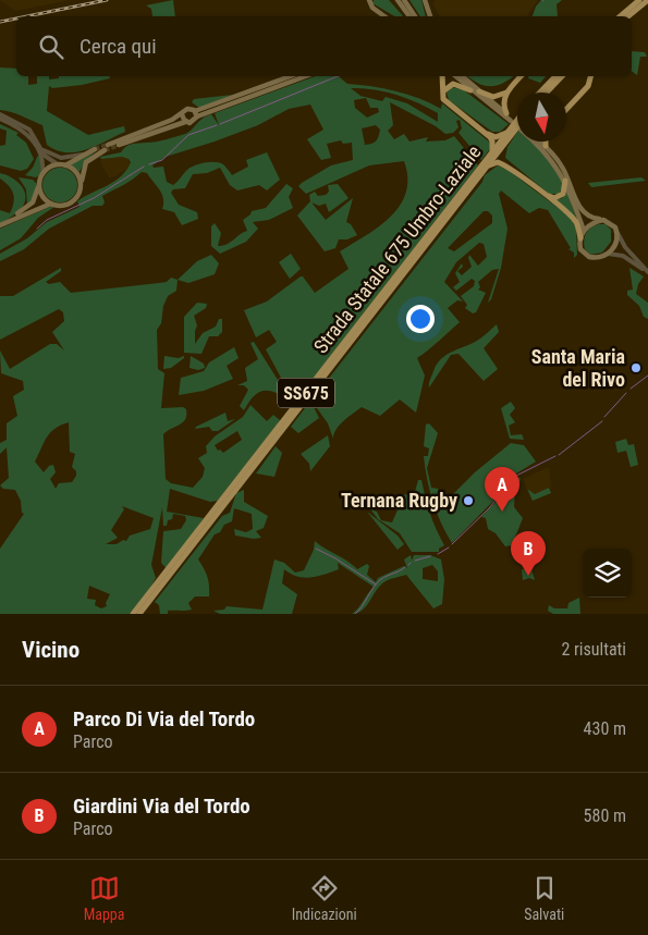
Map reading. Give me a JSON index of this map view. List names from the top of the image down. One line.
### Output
{"streets":{"highway":["Strada Statale 675 Umbro-Laziale","SS675"]},"places":["Santa Maria del Rivo","Ternana Rugby"],"north":"bottom","page":{"search":"Cerca qui","pins":["A","B"],"heading":["Vicino","2 risultati"],"list":[{"mark":"A","name":"Parco Di Via del Tordo","note":"Parco","value":"430 m"},{"mark":"B","name":"Giardini Via del Tordo","note":"Parco","value":"580 m"}],"nav":["Mappa","Indicazioni","Salvati"]}}
